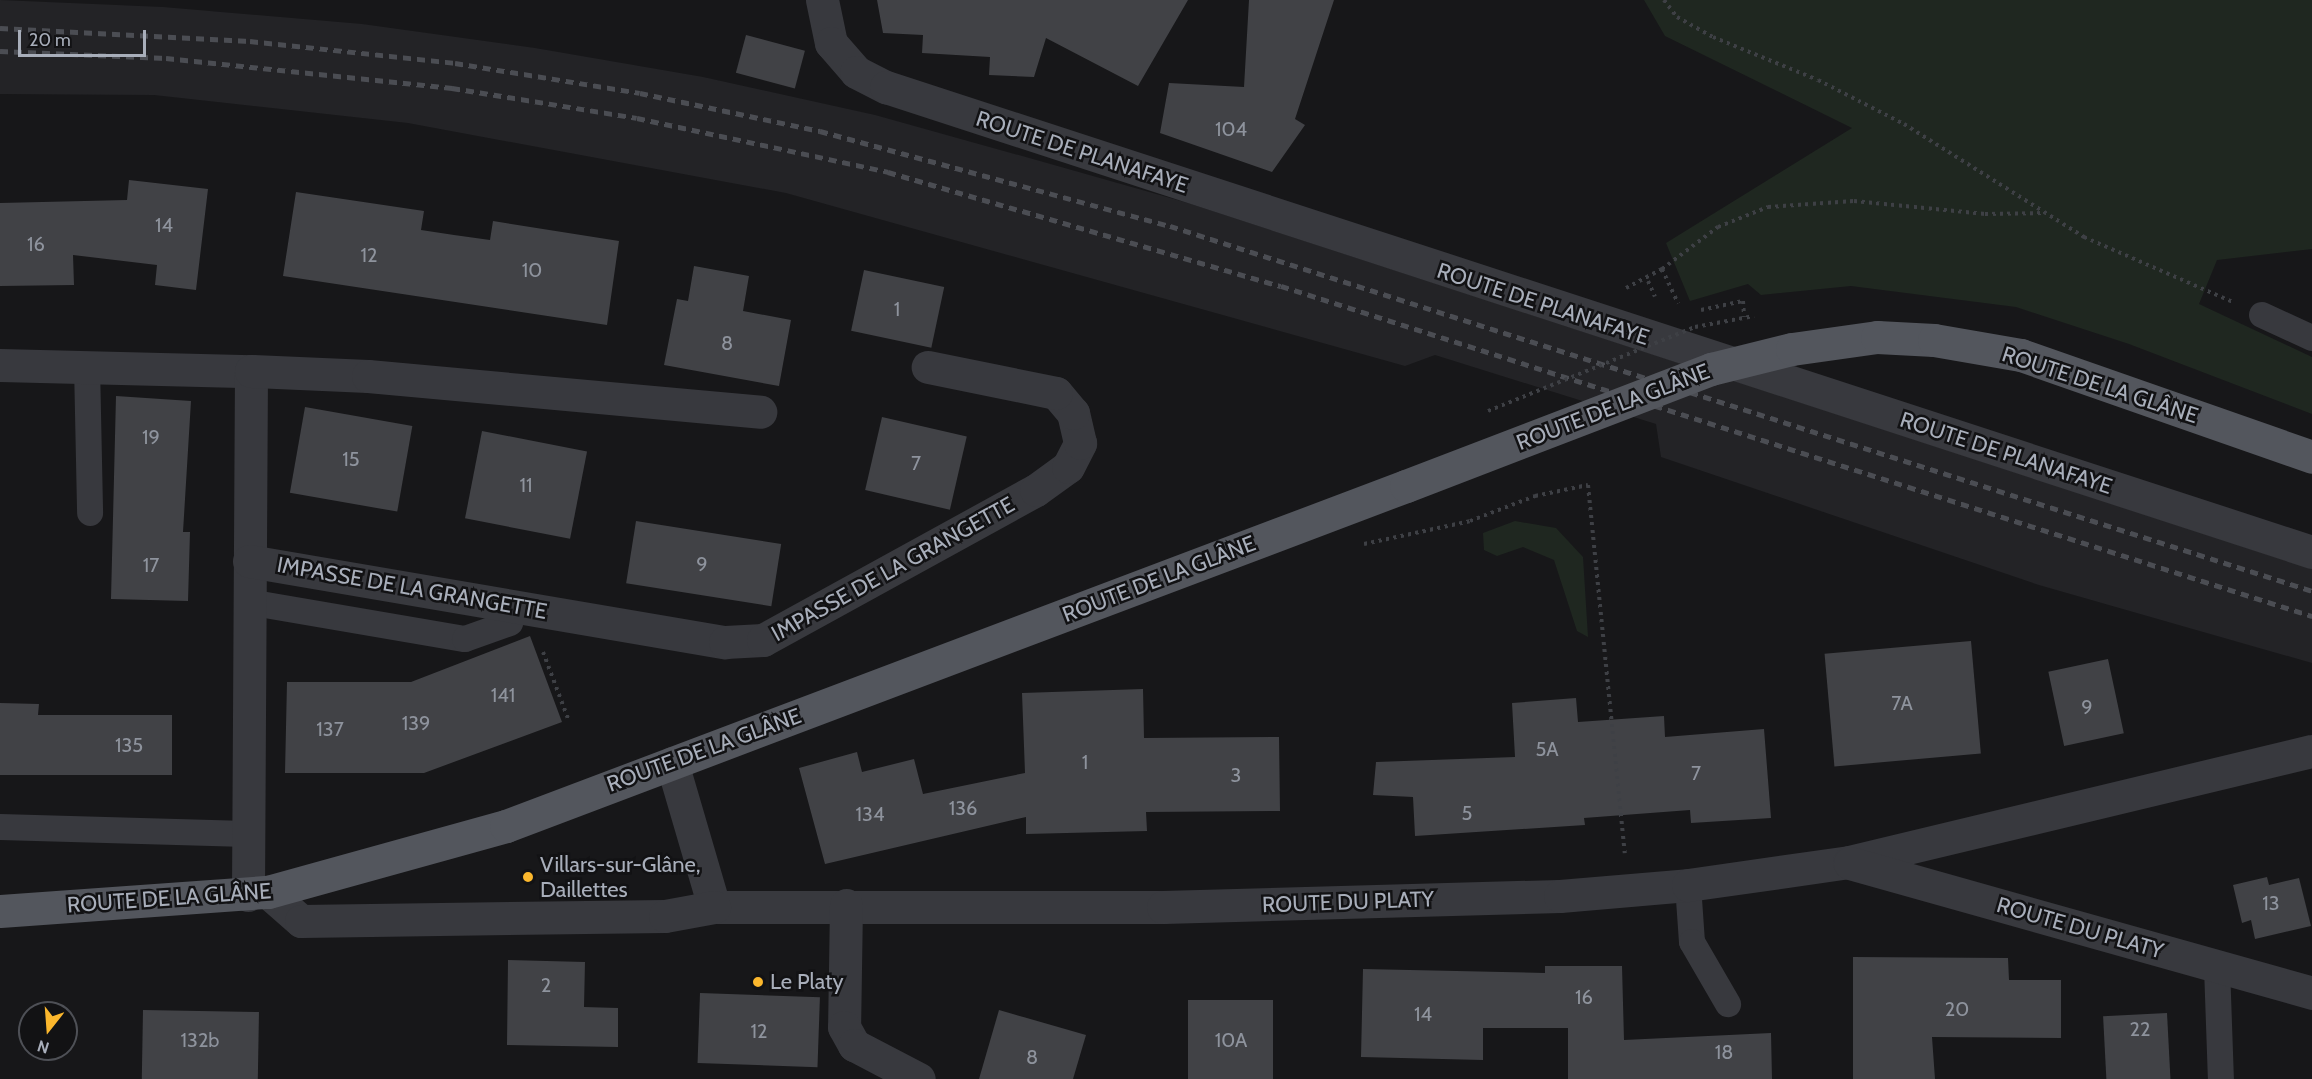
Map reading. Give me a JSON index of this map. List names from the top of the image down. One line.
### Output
{"streets":{"main road":["ROUTE DE LA GLÂNE"],"street":["ROUTE DE PLANAFAYE","IMPASSE DE LA GRANGETTE","ROUTE DU PLATY"]},"crossings":[["ROUTE DE LA GLÂNE","IMPASSE DE LA GRANGETTE"],["ROUTE DE LA GLÂNE","ROUTE DU PLATY"],["IMPASSE DE LA GRANGETTE","ROUTE DU PLATY"]],"places":["Villars-sur-Glâne, Daillettes","Le Platy"],"house_numbers":["104","14","16","12","10","1","8","19","15","7","11","9","17","141","7A","9","139","137","135","5A","1","7","3","136","5","134","13","2","16","20","14","22","12","132b","10A","18","8"],"scale_bar":"20 m","north":"bottom"}
